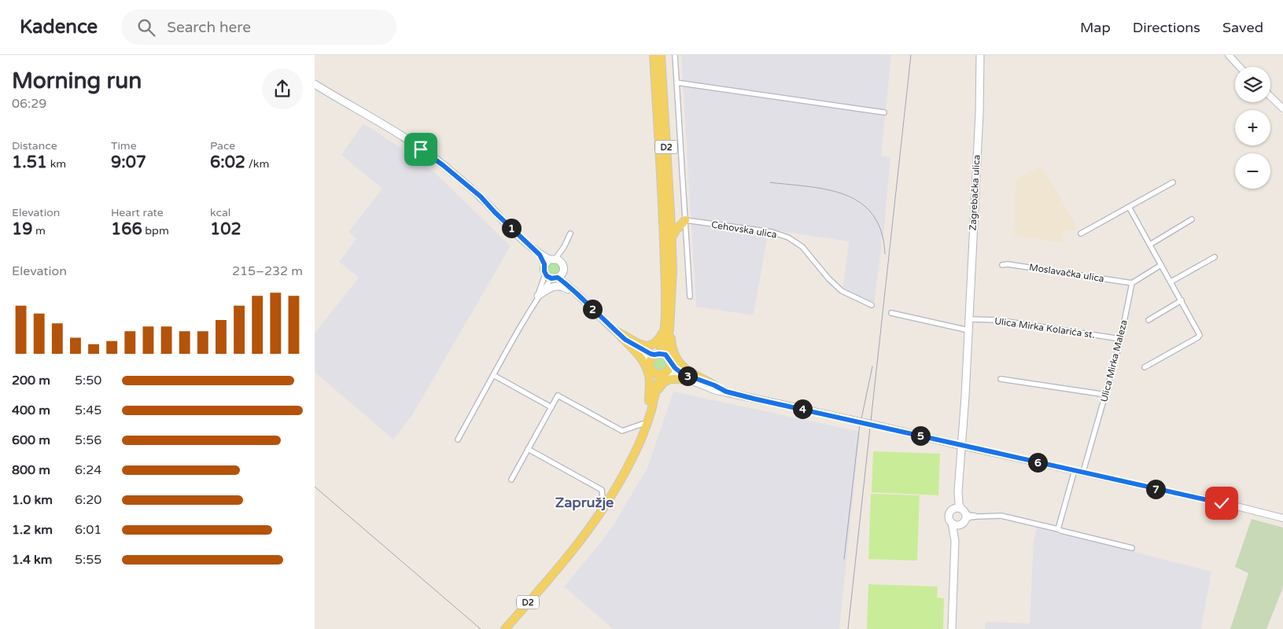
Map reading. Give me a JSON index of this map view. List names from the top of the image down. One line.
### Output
{"streets":{"main road":["D2","Zagrebačka ulica"],"street":["Cehovska ulica","Moslavačka ulica","Ulica Mirka Kolarića st.","Ulica Mirka Maleza"]},"crossings":[["Zagrebačka ulica","Ulica Mirka Kolarića st."],["Moslavačka ulica","Ulica Mirka Maleza"],["Ulica Mirka Kolarića st.","Ulica Mirka Maleza"]],"districts":["Zapružje"],"page":{"header":"Kadence","search":"Search here","nav":["Map","Directions","Saved"],"heading":["Morning run","06:29"],"map_buttons":["+","−"],"stats":[["Distance","1.51 km"],["Time","9:07"],["Pace","6:02 /km"],["Elevation","19 m"],["Heart rate","166 bpm"],["kcal","102"]],"pins":["1","2","3","4","5","6","7"],"chart":["Elevation","215–232 m"],"list":[{"name":"200 m","note":"5:50"},{"name":"400 m","note":"5:45"},{"name":"600 m","note":"5:56"},{"name":"800 m","note":"6:24"},{"name":"1.0 km","note":"6:20"},{"name":"1.2 km","note":"6:01"},{"name":"1.4 km","note":"5:55"}]}}
